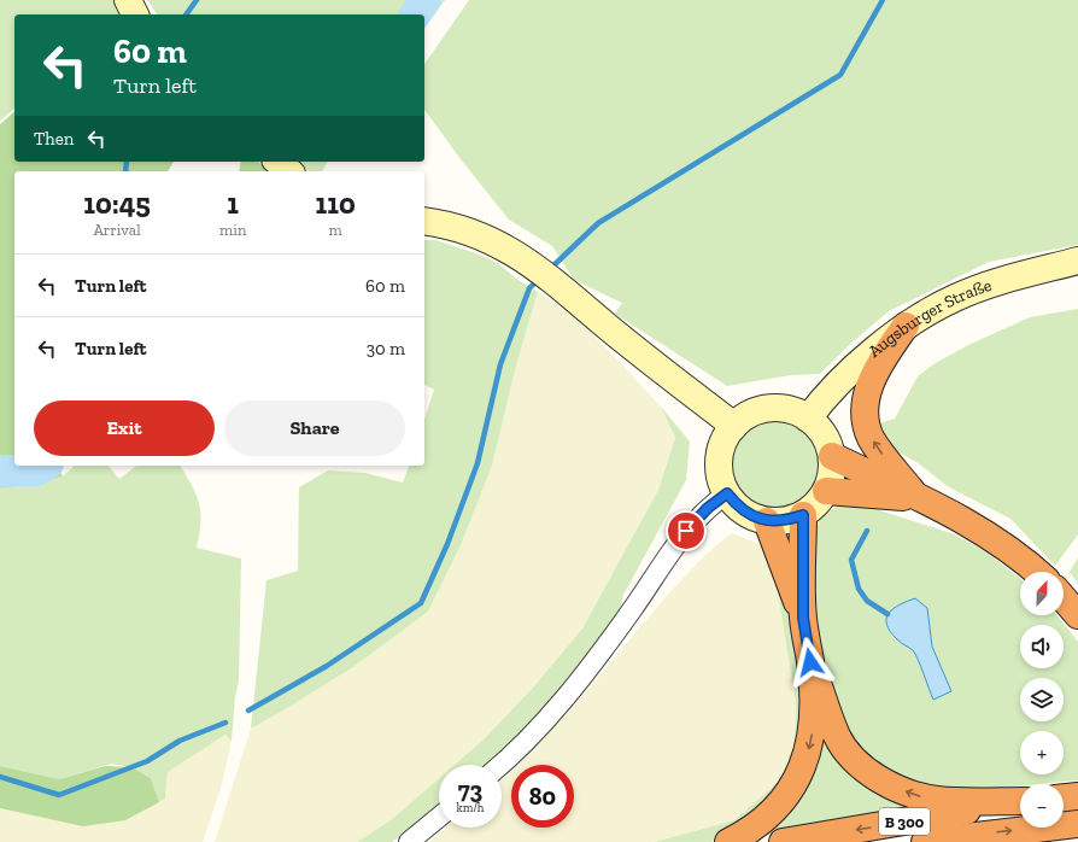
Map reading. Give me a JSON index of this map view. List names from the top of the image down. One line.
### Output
{"streets":{"highway":["B 300"],"main road":["Augsburger Straße"]},"north":"top","page":{"turn":["60 m","Turn left"],"then":"Then","eta":["10:45","Arrival","1","min","110","m"],"list":[{"name":"Turn left","value":"60 m"},{"name":"Turn left","value":"30 m"}],"buttons":["Exit","Share"],"map_buttons":["+","−"],"speed":"73 km/h","limit":"80"}}
